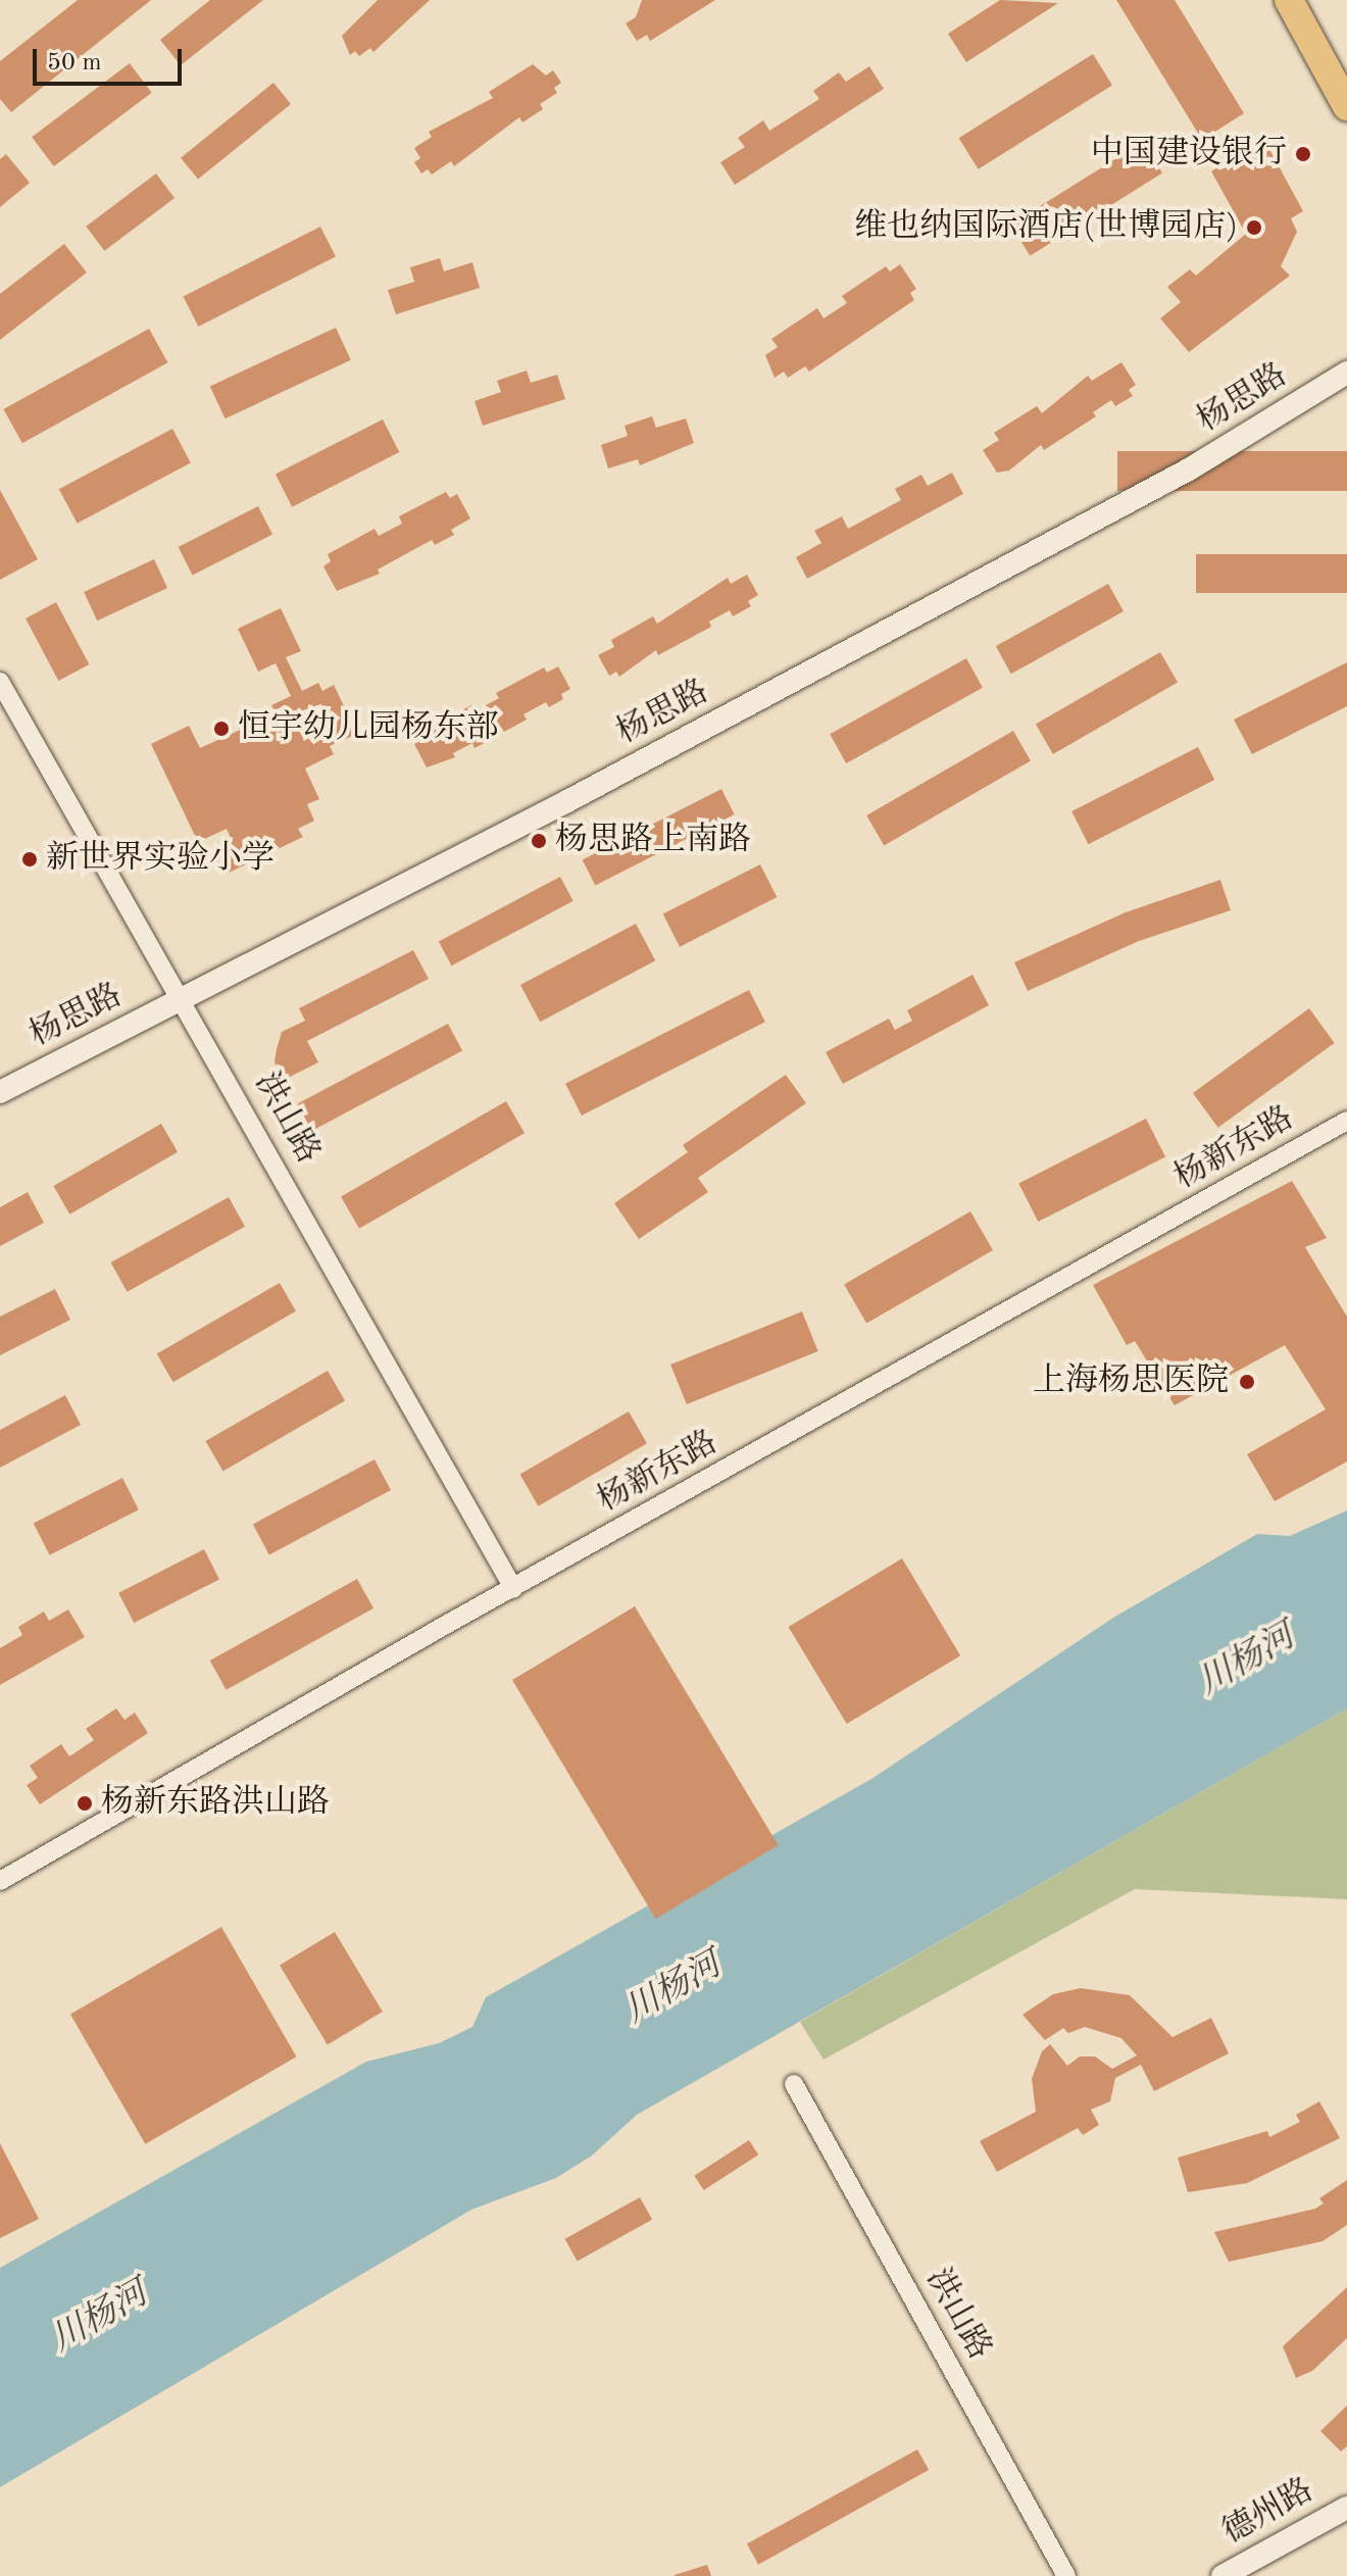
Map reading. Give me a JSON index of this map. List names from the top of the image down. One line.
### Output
{"streets":{"street":["杨思路","洪山路","杨新东路","德州路"]},"crossings":[["杨思路","洪山路"],["洪山路","杨新东路"]],"water":["川杨河"],"places":["中国建设银行","维也纳国际酒店(世博园店)","恒宇幼儿园杨东部","杨思路上南路","新世界实验小学","上海杨思医院","杨新东路洪山路"],"scale_bar":"50 m"}
